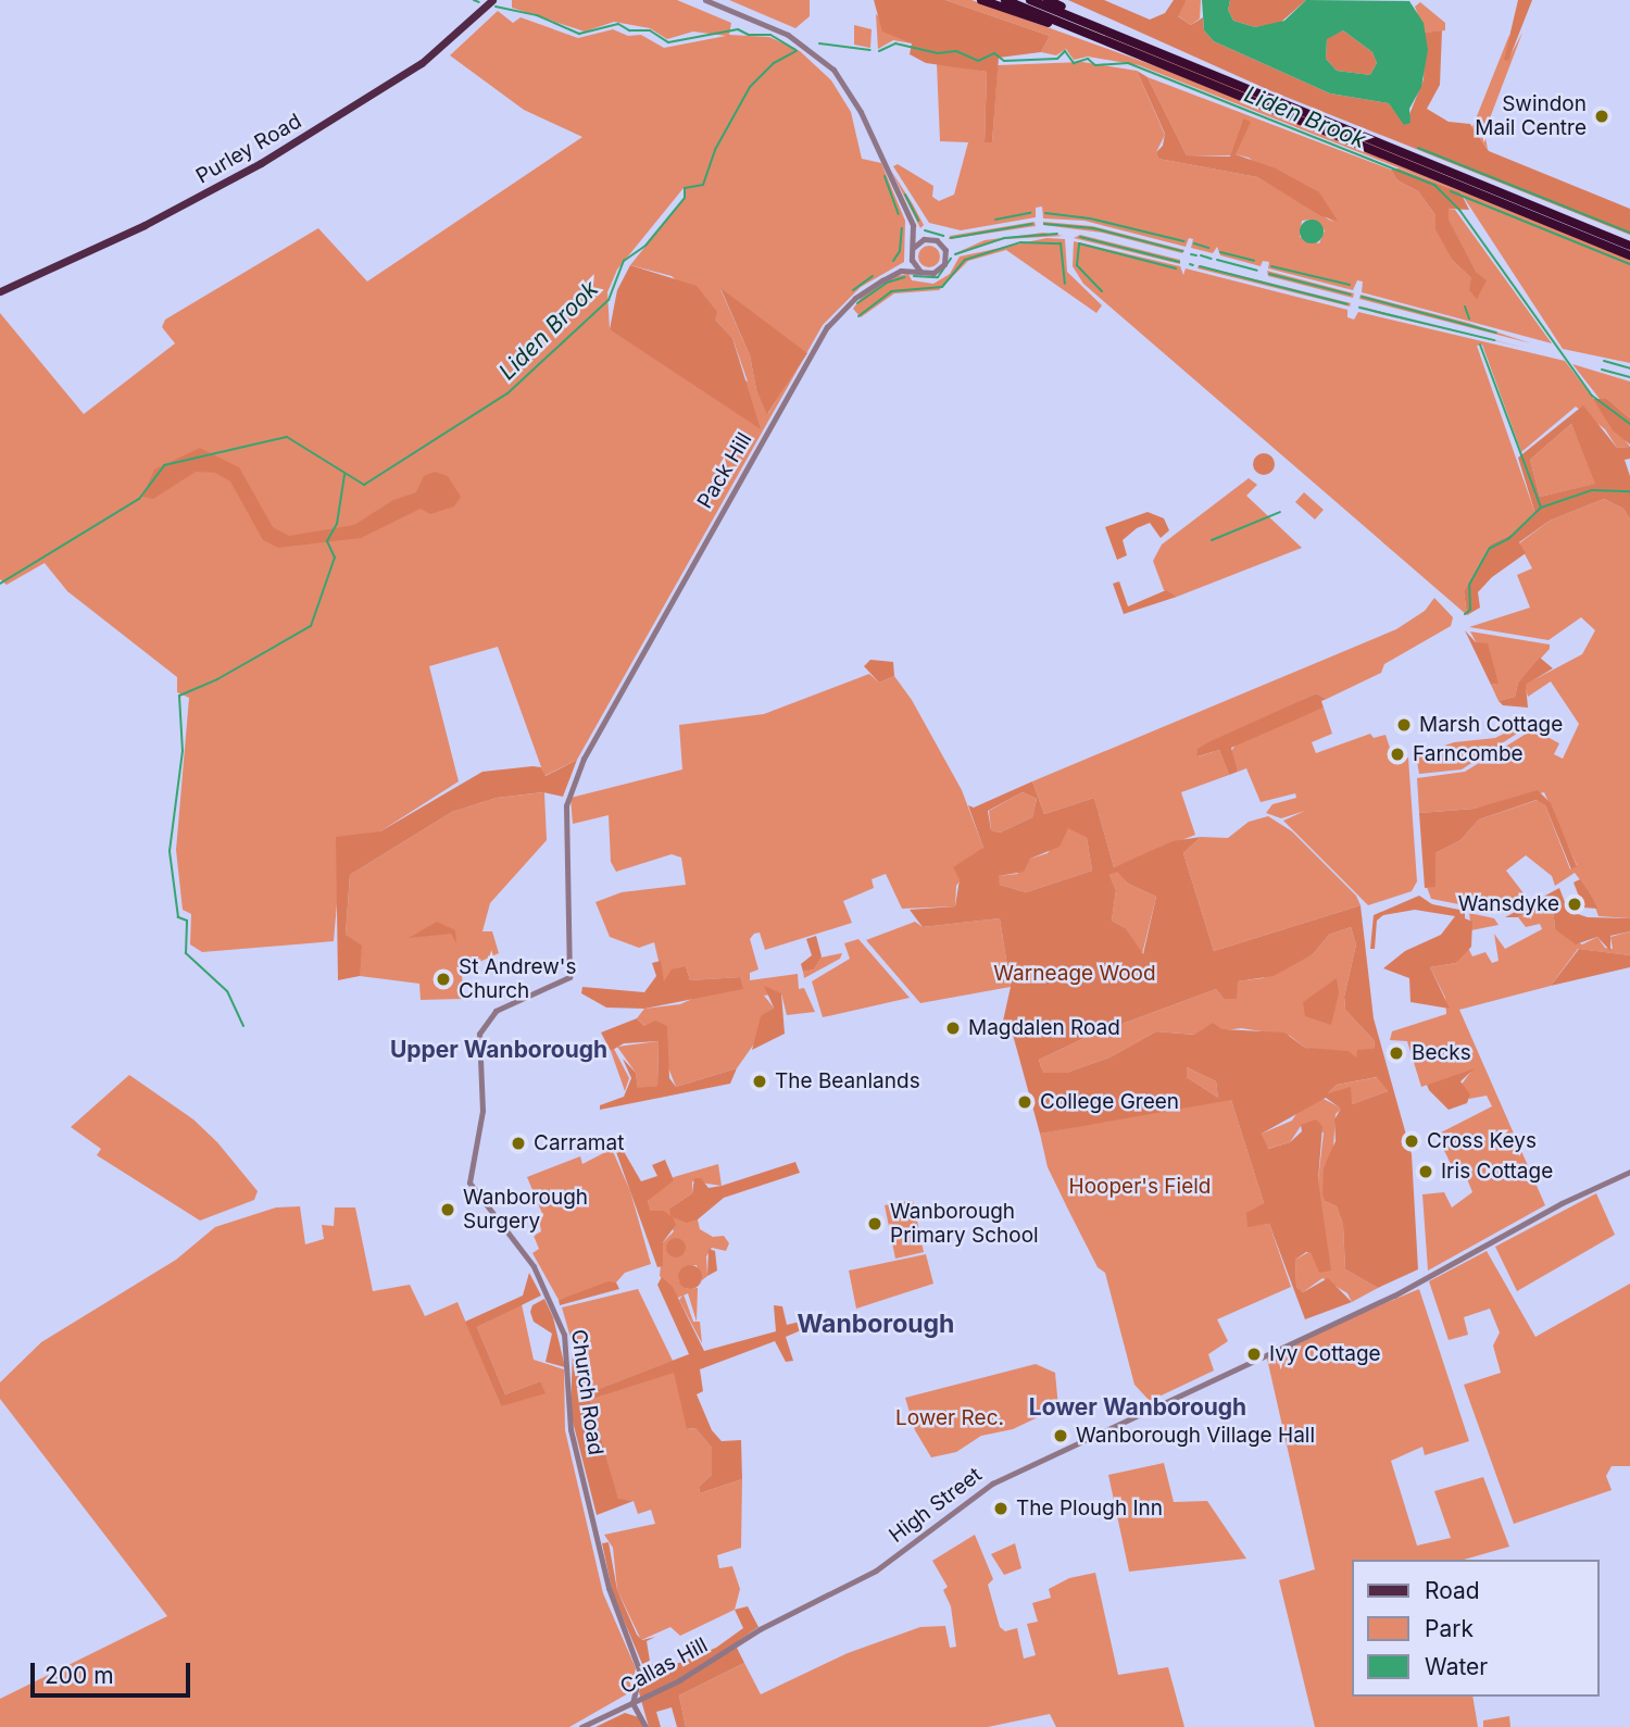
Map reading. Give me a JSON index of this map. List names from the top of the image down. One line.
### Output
{"streets":{"main road":["Purley Road"],"street":["Pack Hill","Church Road","High Street","Callas Hill"]},"crossings":[["Pack Hill","Church Road"],["Church Road","Callas Hill"],["High Street","Callas Hill"]],"districts":["Upper Wanborough","Wanborough","Lower Wanborough"],"water":["Liden Brook"],"parks":["Warneage Wood","Hooper's Field","Lower Rec."],"places":["Swindon Mail Centre","Marsh Cottage","Farncombe","Wansdyke","St Andrew's Church","Magdalen Road","Becks","The Beanlands","College Green","Cross Keys","Carramat","Iris Cottage","Wanborough Surgery","Wanborough Primary School","Ivy Cottage","Wanborough Village Hall","The Plough Inn"],"legend":["Road","Park","Water"],"scale_bar":"200 m"}
